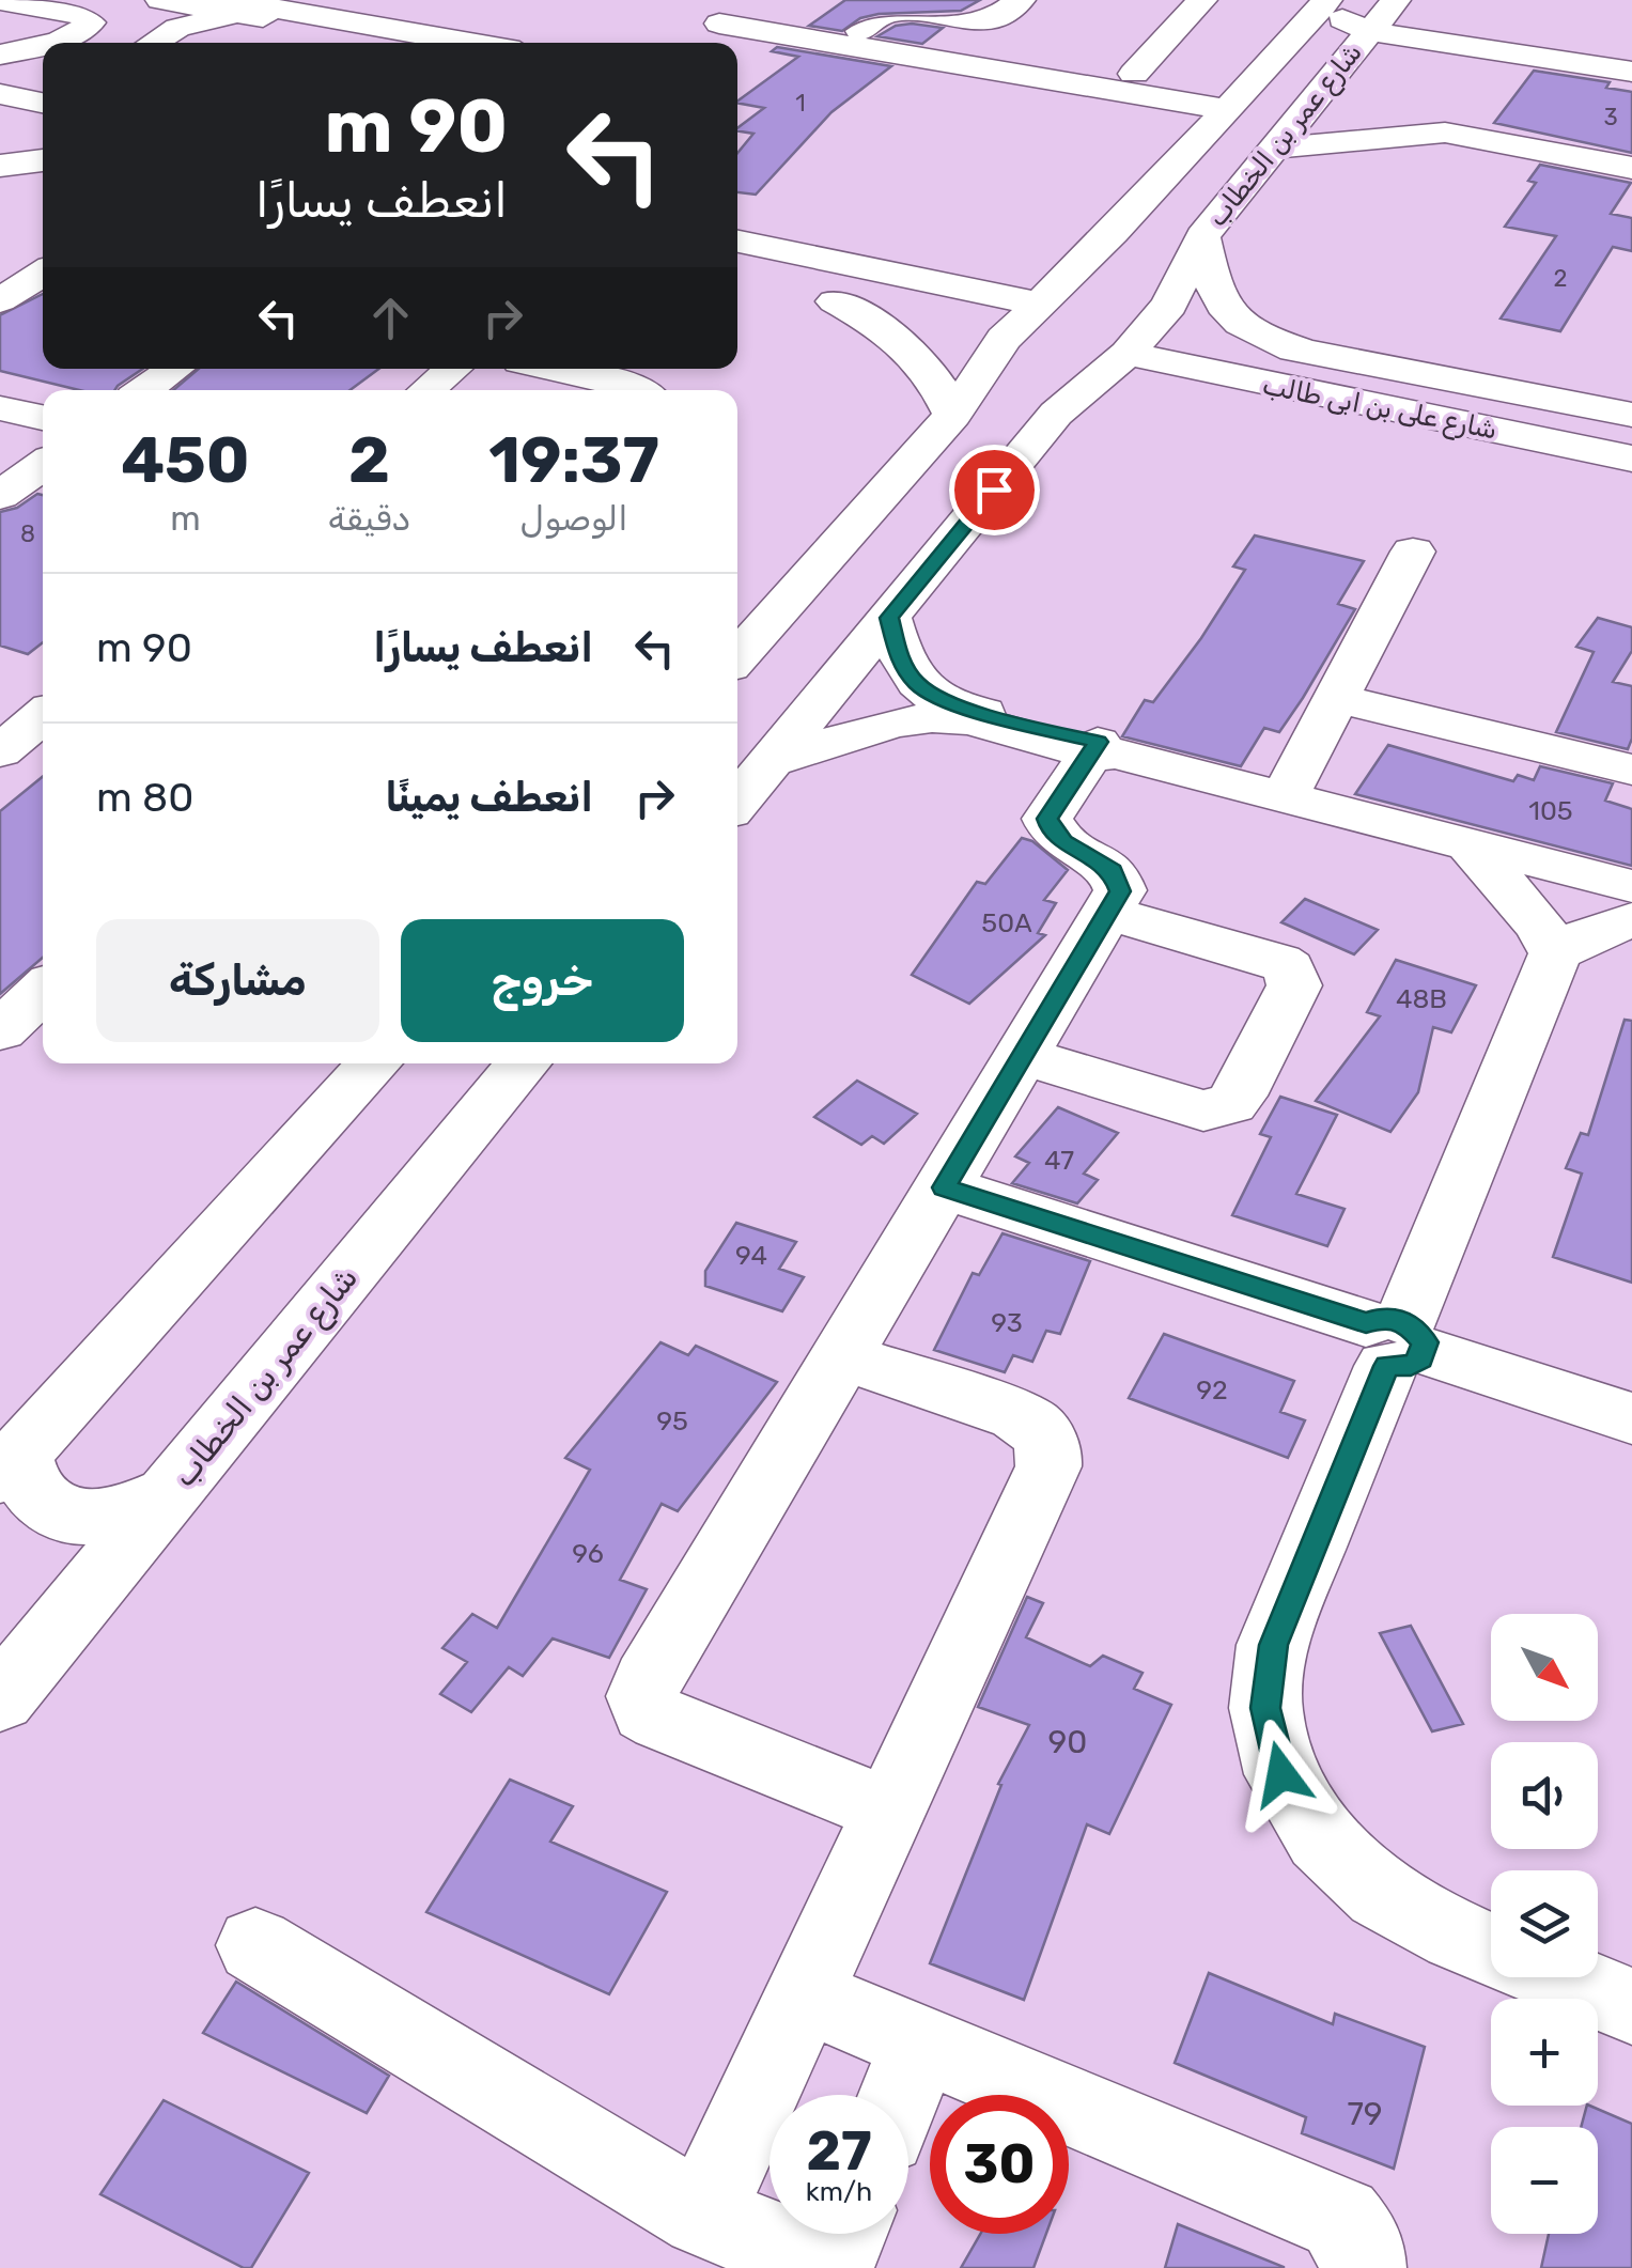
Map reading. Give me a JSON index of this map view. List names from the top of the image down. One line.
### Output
{"streets":{"street":["شارع عمر بن الخطاب","شارع على بن ابى طالب"]},"crossings":[["شارع عمر بن الخطاب","شارع على بن ابى طالب"]],"house_numbers":["1","3","2","8","105","50A","48B","47","94","93","92","95","96","90","79"],"north":"bottom right","page":{"turn":["90 m","انعطف يسارًا"],"eta":["19:37","الوصول","2","دقيقة","450","m"],"list":[{"name":"انعطف يسارًا","value":"90 m"},{"name":"انعطف يمينًا","value":"80 m"}],"buttons":["خروج","مشاركة"],"map_buttons":["+","−"],"speed":"27 km/h","limit":"30"}}
